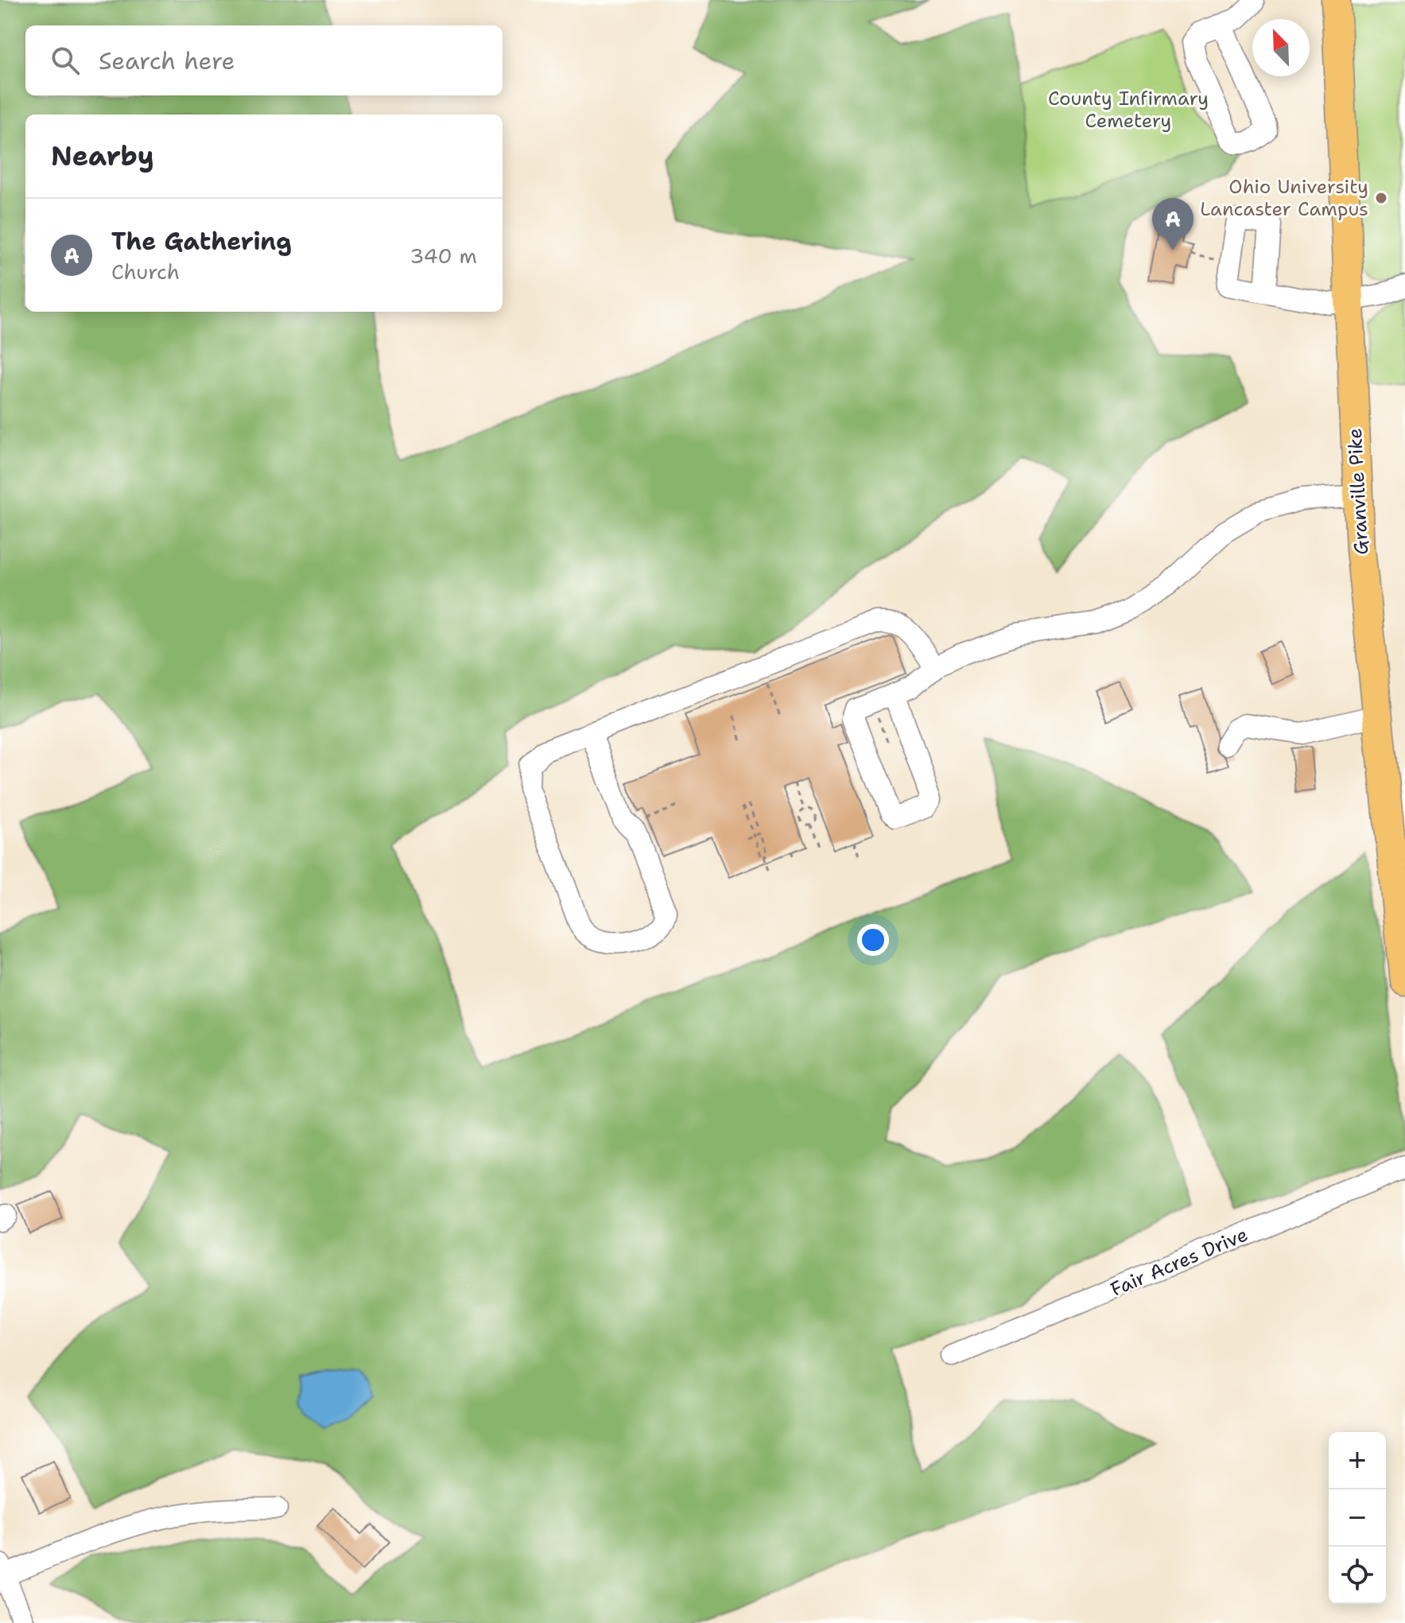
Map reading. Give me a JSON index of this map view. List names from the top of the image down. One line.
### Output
{"streets":{"highway":["Granville Pike"],"street":["Fair Acres Drive"]},"parks":["County Infirmary Cemetery"],"places":["Ohio University Lancaster Campus"],"north":"top left","page":{"search":"Search here","heading":"Nearby","list":[{"mark":"A","name":"The Gathering","note":"Church","value":"340 m"}],"pins":"A","map_buttons":["+","−"]}}
